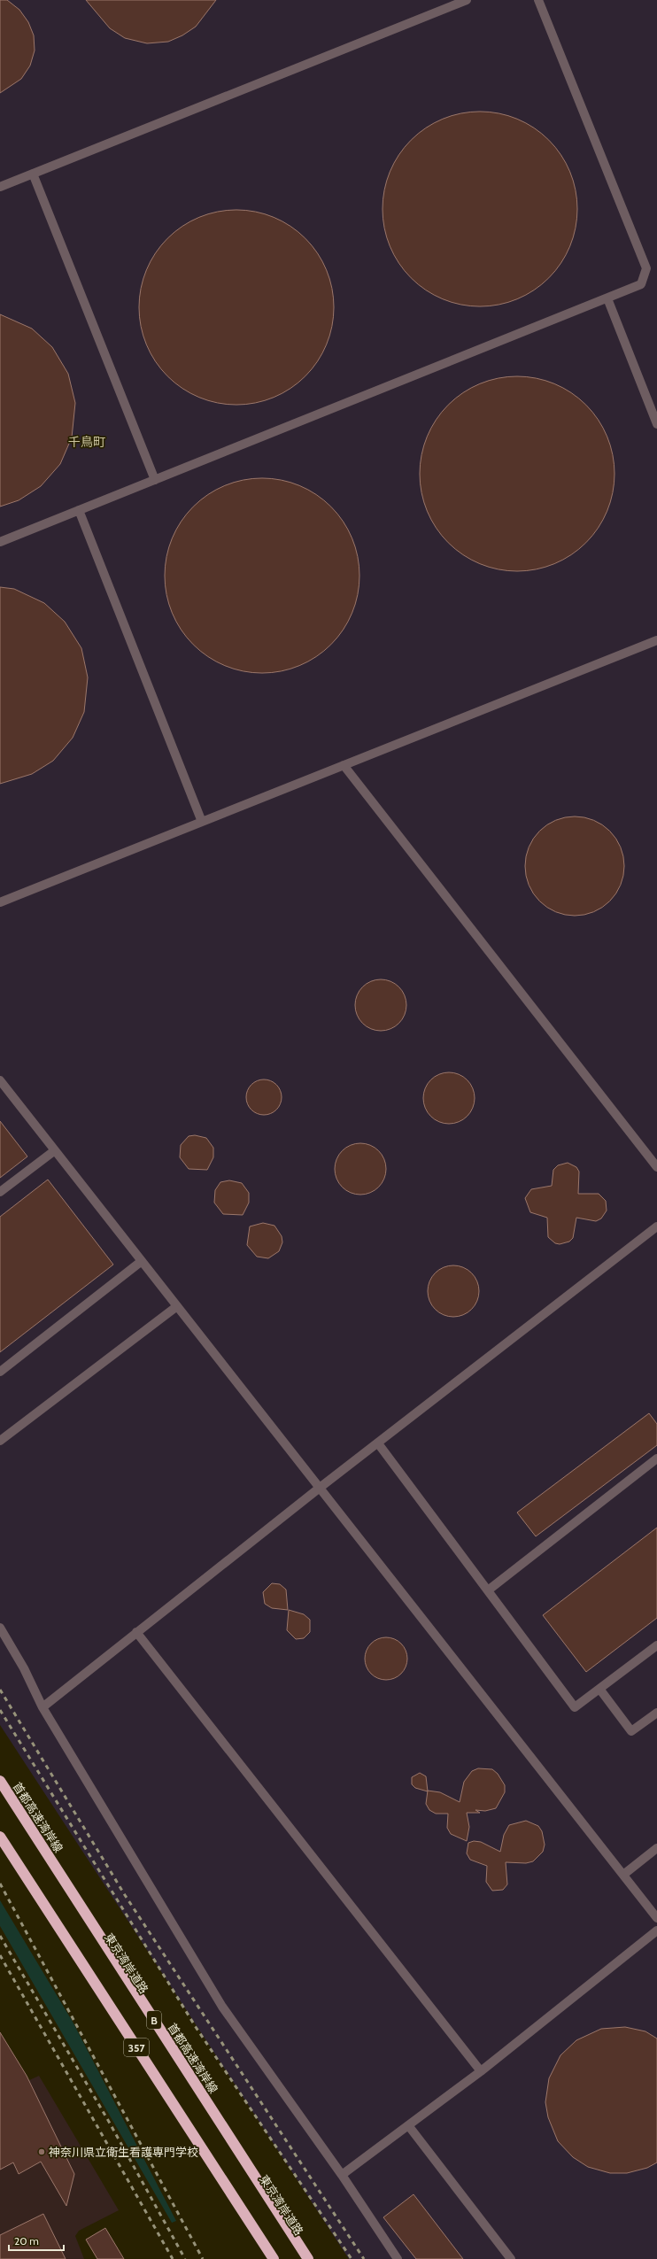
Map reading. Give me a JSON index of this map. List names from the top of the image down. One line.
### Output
{"streets":{"highway":["首都高速湾岸線","東京湾岸道路","B","357"]},"districts":["千鳥町"],"places":["神奈川県立衛生看護専門学校"],"scale_bar":"20 m"}
